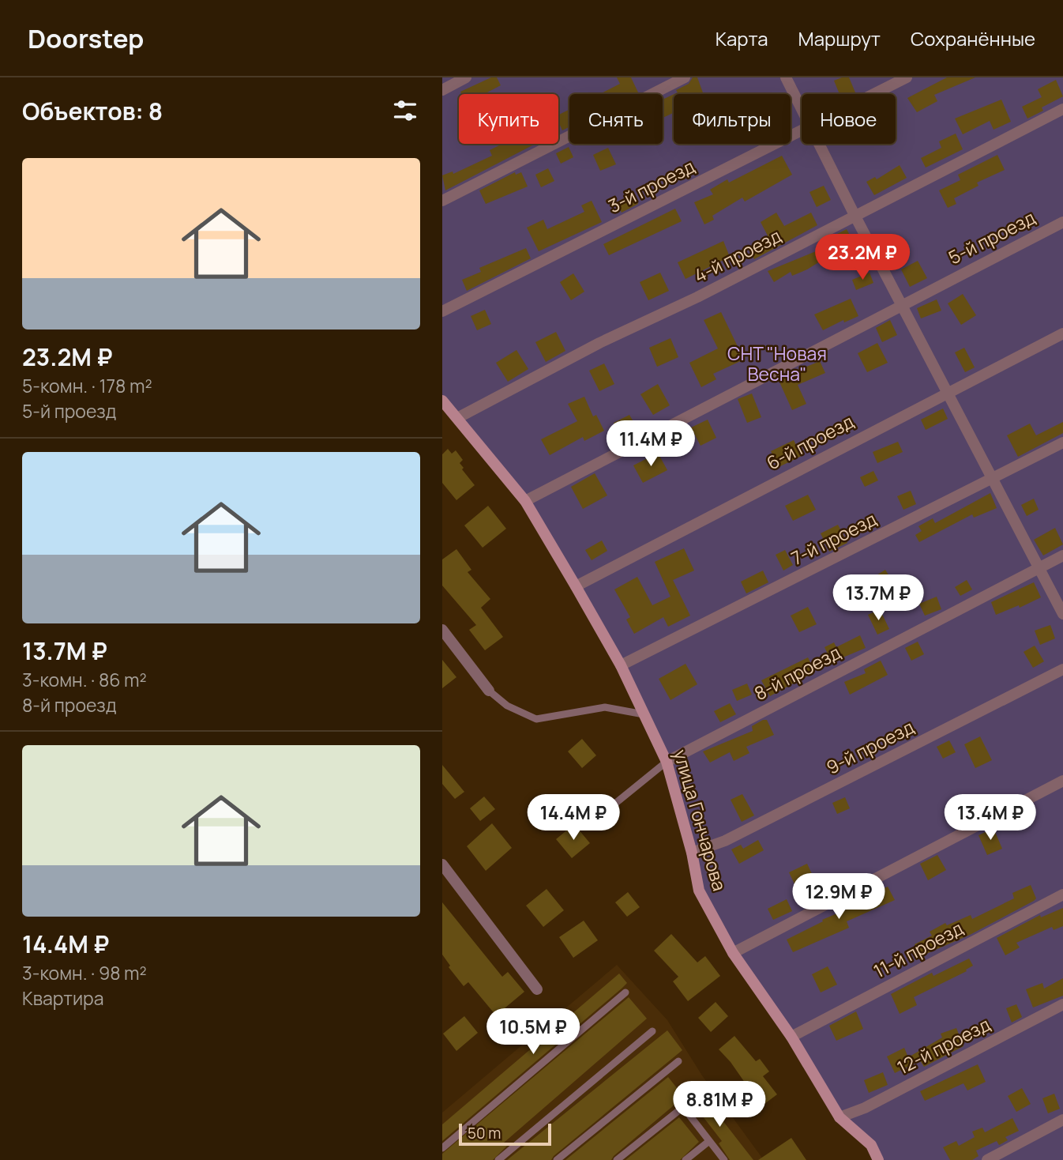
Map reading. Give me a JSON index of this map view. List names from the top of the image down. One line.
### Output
{"streets":{"street":["3-й проезд","5-й проезд","4-й проезд","6-й проезд","7-й проезд","8-й проезд","9-й проезд","улица Гончарова","11-й проезд","12-й проезд"]},"crossings":[["5-й проезд","улица Гончарова"],["4-й проезд","улица Гончарова"],["6-й проезд","улица Гончарова"],["7-й проезд","улица Гончарова"],["8-й проезд","улица Гончарова"],["9-й проезд","улица Гончарова"],["улица Гончарова","11-й проезд"],["улица Гончарова","12-й проезд"]],"parks":["СНТ \"Новая Весна\""],"scale_bar":"50 m","page":{"header":"Doorstep","nav":["Карта","Маршрут","Сохранённые"],"heading":"Объектов: 8","chip":["Купить","Снять","Фильтры","Новое"],"list":[{"name":"23.2M ₽","note":"5-комн. · 178 m² · 5-й проезд"},{"name":"13.7M ₽","note":"3-комн. · 86 m² · 8-й проезд"},{"name":"14.4M ₽","note":"3-комн. · 98 m² · Квартира"}],"price":["23.2M ₽","11.4M ₽","13.7M ₽","14.4M ₽","13.4M ₽","12.9M ₽","10.5M ₽","8.81M ₽"],"scale":"50 m"}}
